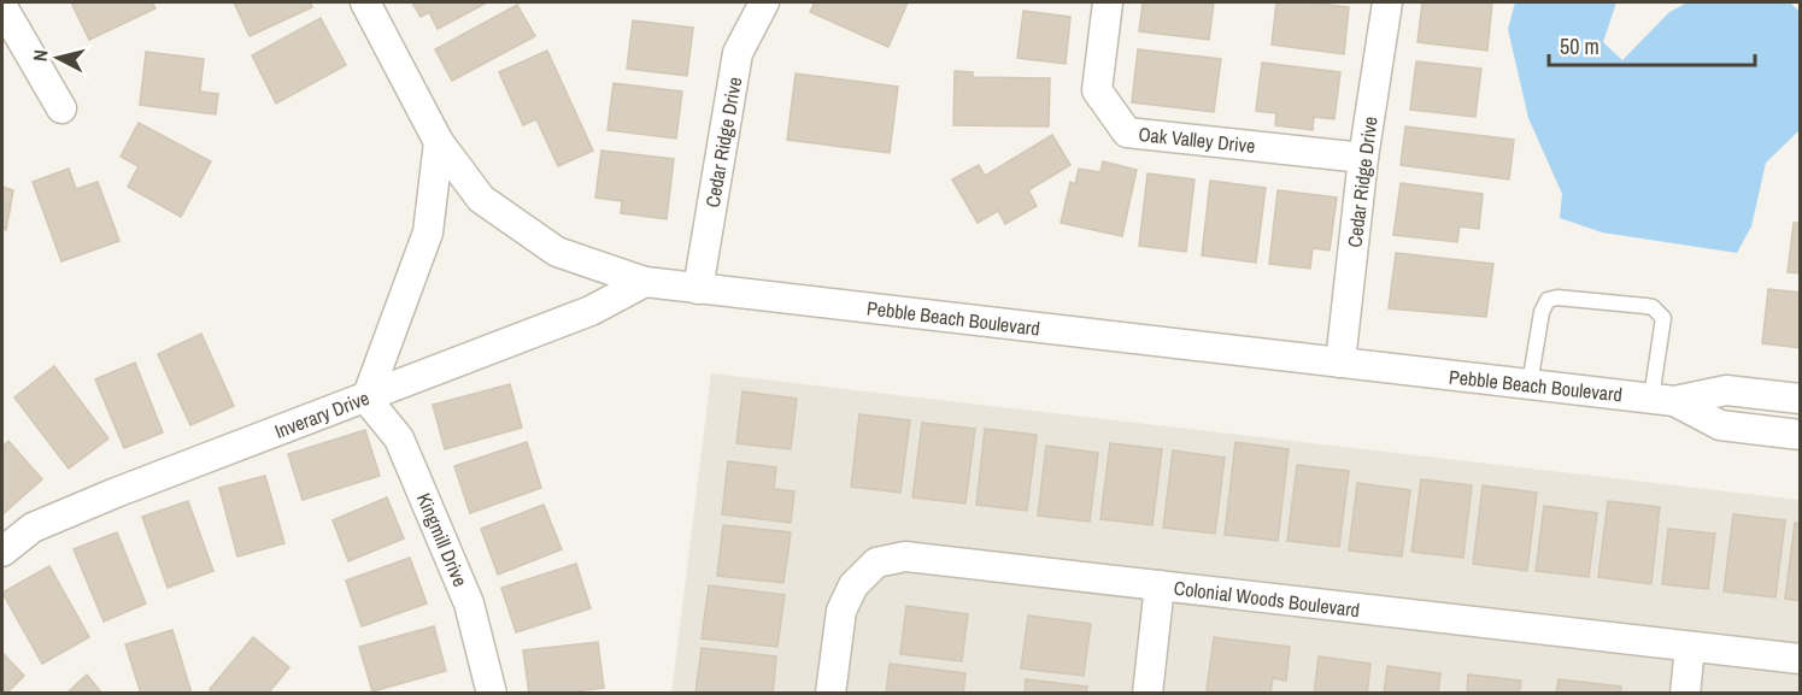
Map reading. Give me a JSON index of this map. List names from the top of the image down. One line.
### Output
{"streets":{"street":["Oak Valley Drive","Cedar Ridge Drive","Pebble Beach Boulevard","Inverary Drive","Kingmill Drive","Colonial Woods Boulevard"]},"crossings":[["Oak Valley Drive","Cedar Ridge Drive"],["Cedar Ridge Drive","Pebble Beach Boulevard"],["Pebble Beach Boulevard","Inverary Drive"],["Inverary Drive","Kingmill Drive"]],"scale_bar":"50 m","north":"left"}
